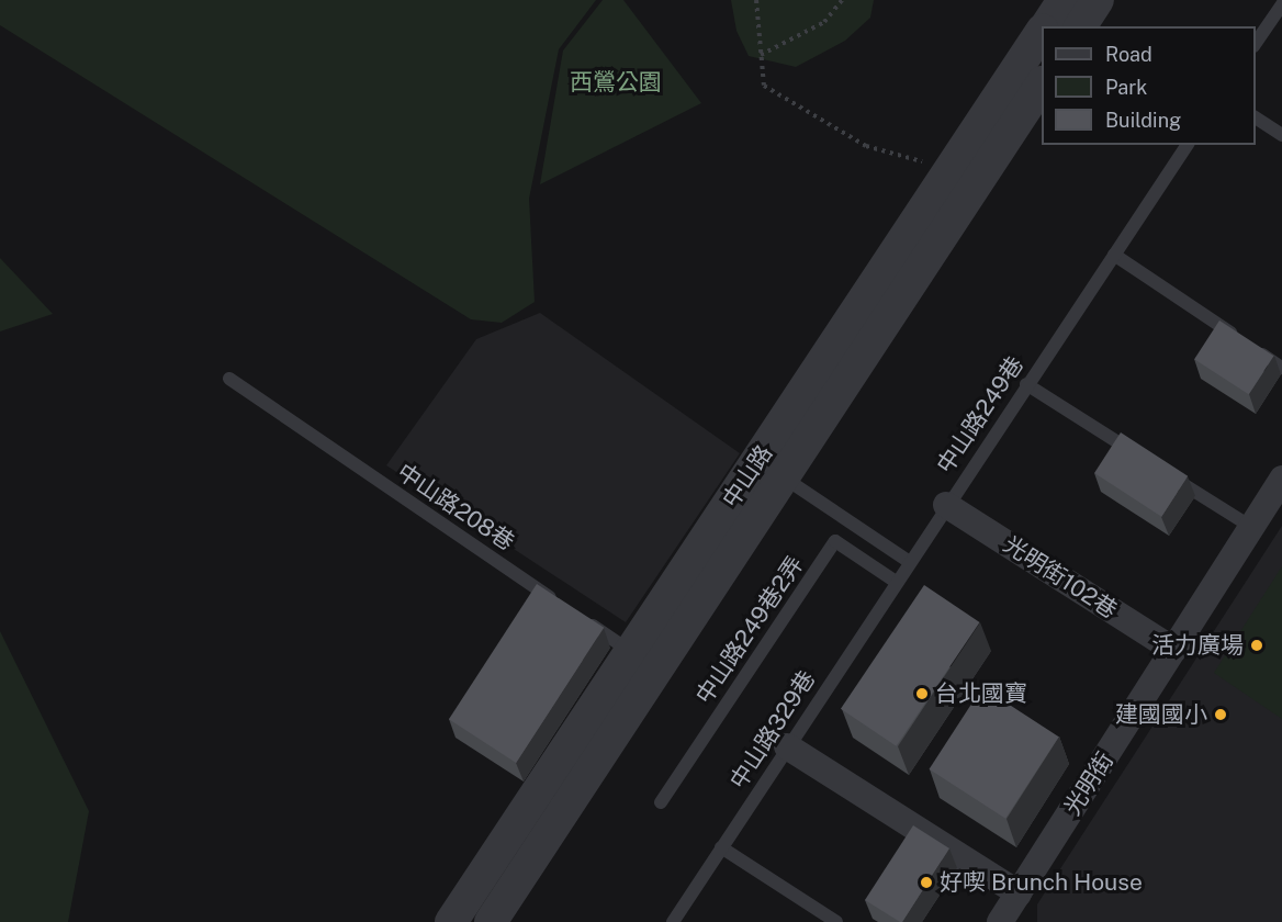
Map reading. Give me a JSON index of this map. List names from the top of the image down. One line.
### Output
{"streets":{"street":["中山路","光明街102巷","光明街"],"lane":["中山路249巷","中山路208巷","中山路249巷2弄","中山路329巷"]},"crossings":[["中山路249巷","光明街102巷"],["中山路249巷","中山路329巷"],["中山路","中山路208巷"],["光明街102巷","光明街"],["中山路249巷2弄","中山路329巷"]],"parks":["西鶯公園"],"places":["活力廣場","台北國寶","建國國小","好喫 Brunch House"],"legend":["Road","Park","Building"]}
